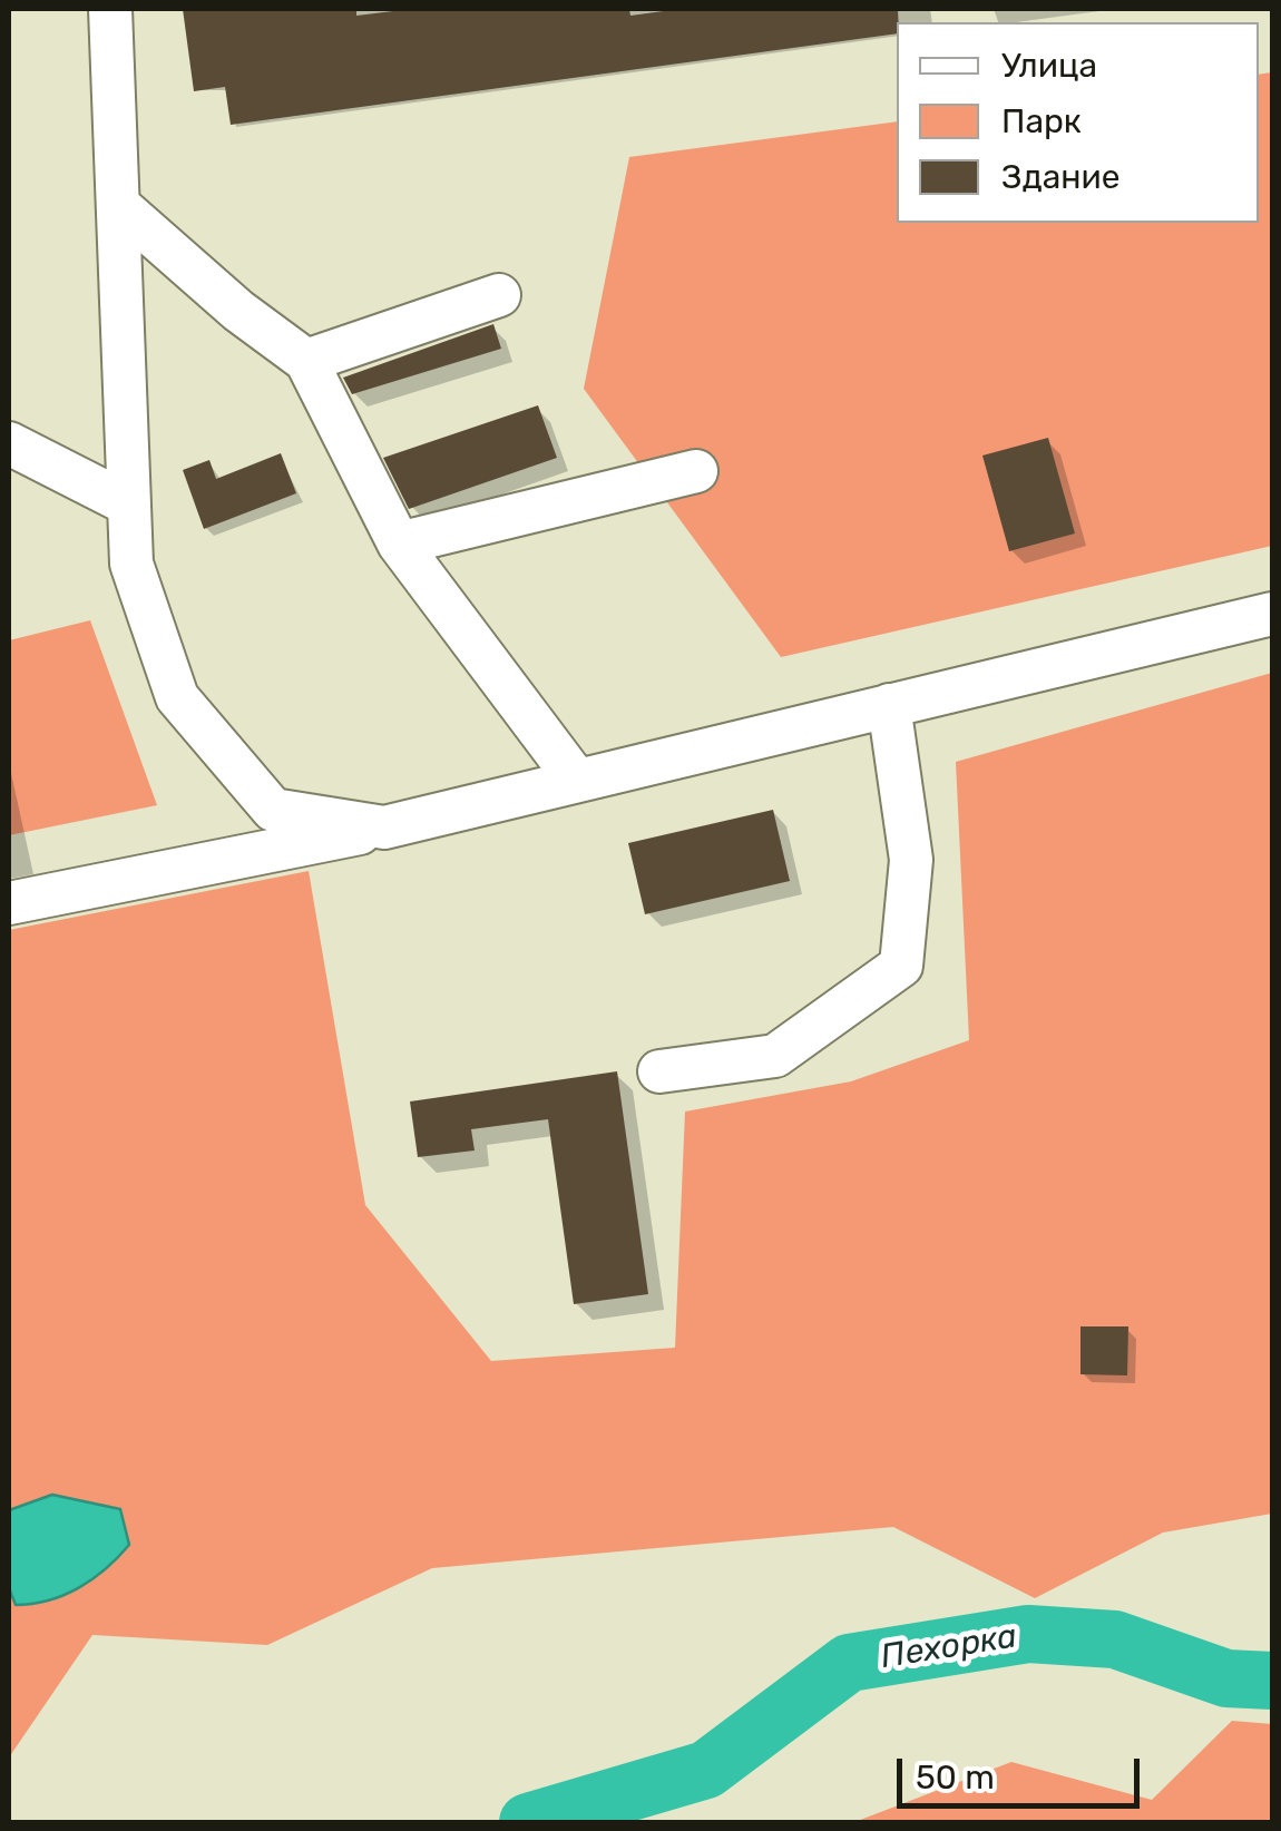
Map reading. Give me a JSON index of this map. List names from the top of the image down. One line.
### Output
{"water":["Пехорка"],"legend":["Улица","Парк","Здание"],"scale_bar":"50 m"}
